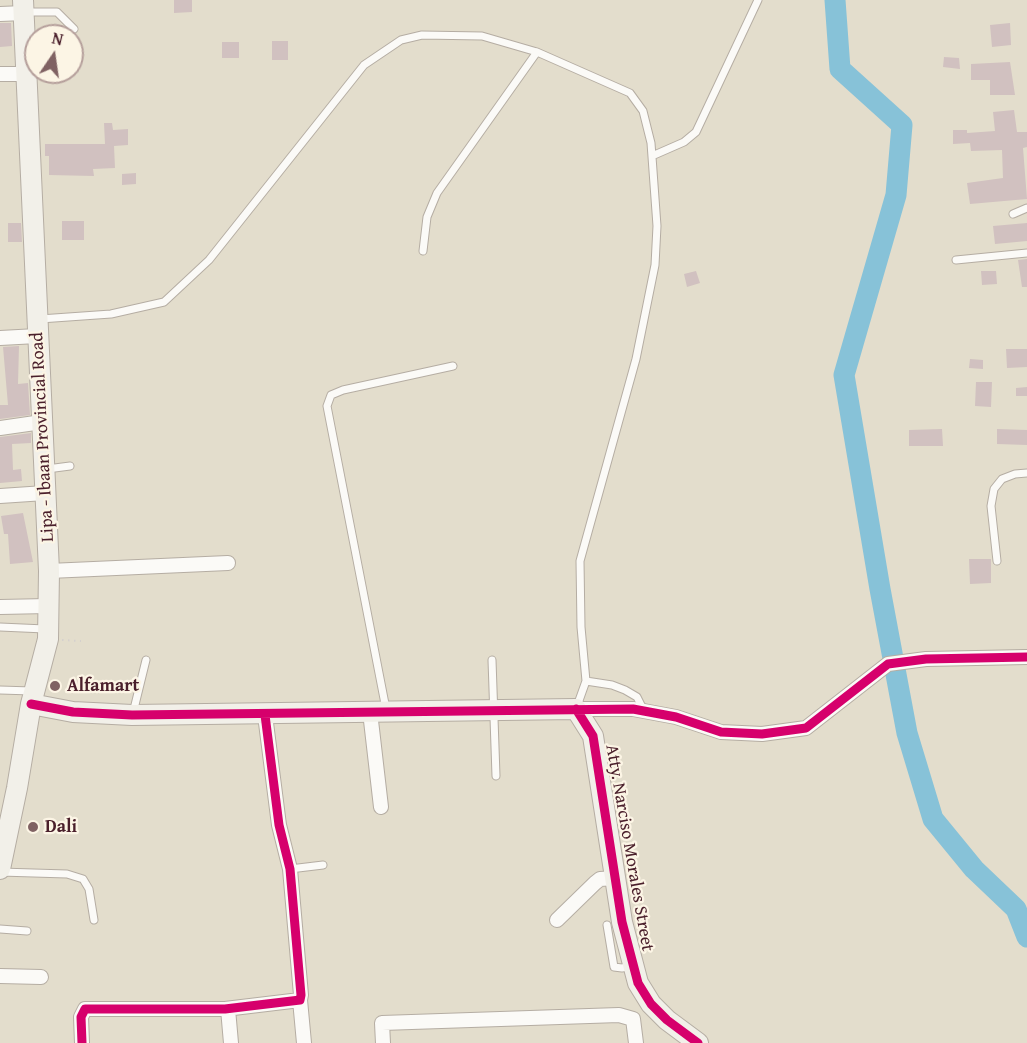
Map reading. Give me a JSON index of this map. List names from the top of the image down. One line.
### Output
{"streets":{"street":["Lipa - Ibaan Provincial Road","Atty. Narciso Morales Street"]},"places":["Alfamart","Dali"],"north":"top"}
